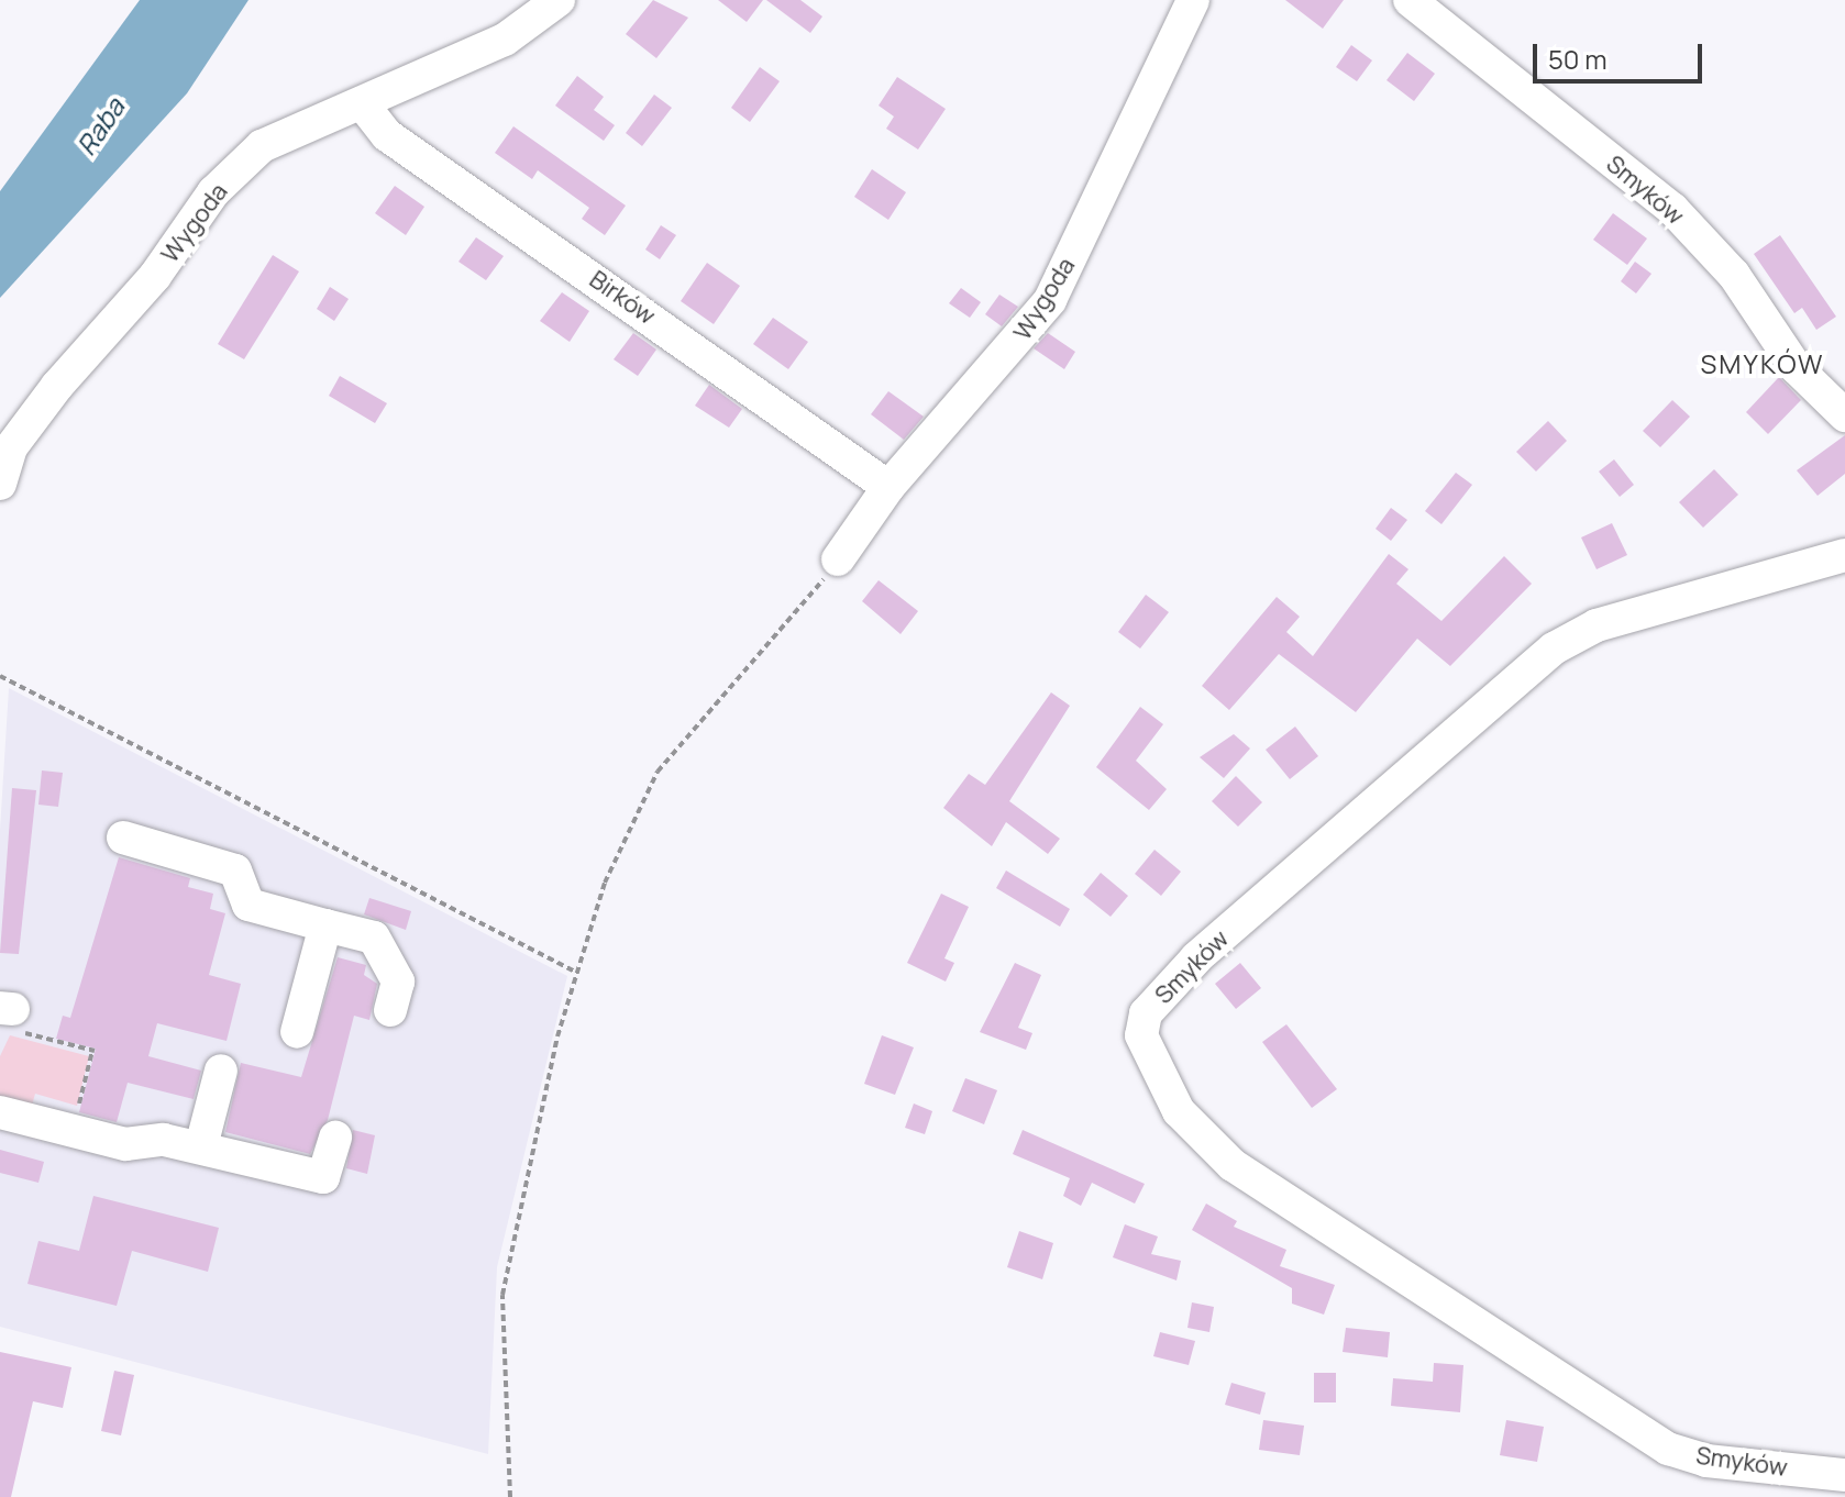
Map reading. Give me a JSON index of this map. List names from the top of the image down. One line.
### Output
{"streets":{"street":["Smyków","Wygoda","Birków"]},"crossings":[["Wygoda","Birków"]],"districts":["SMYKÓW"],"water":["Raba"],"scale_bar":"50 m"}
